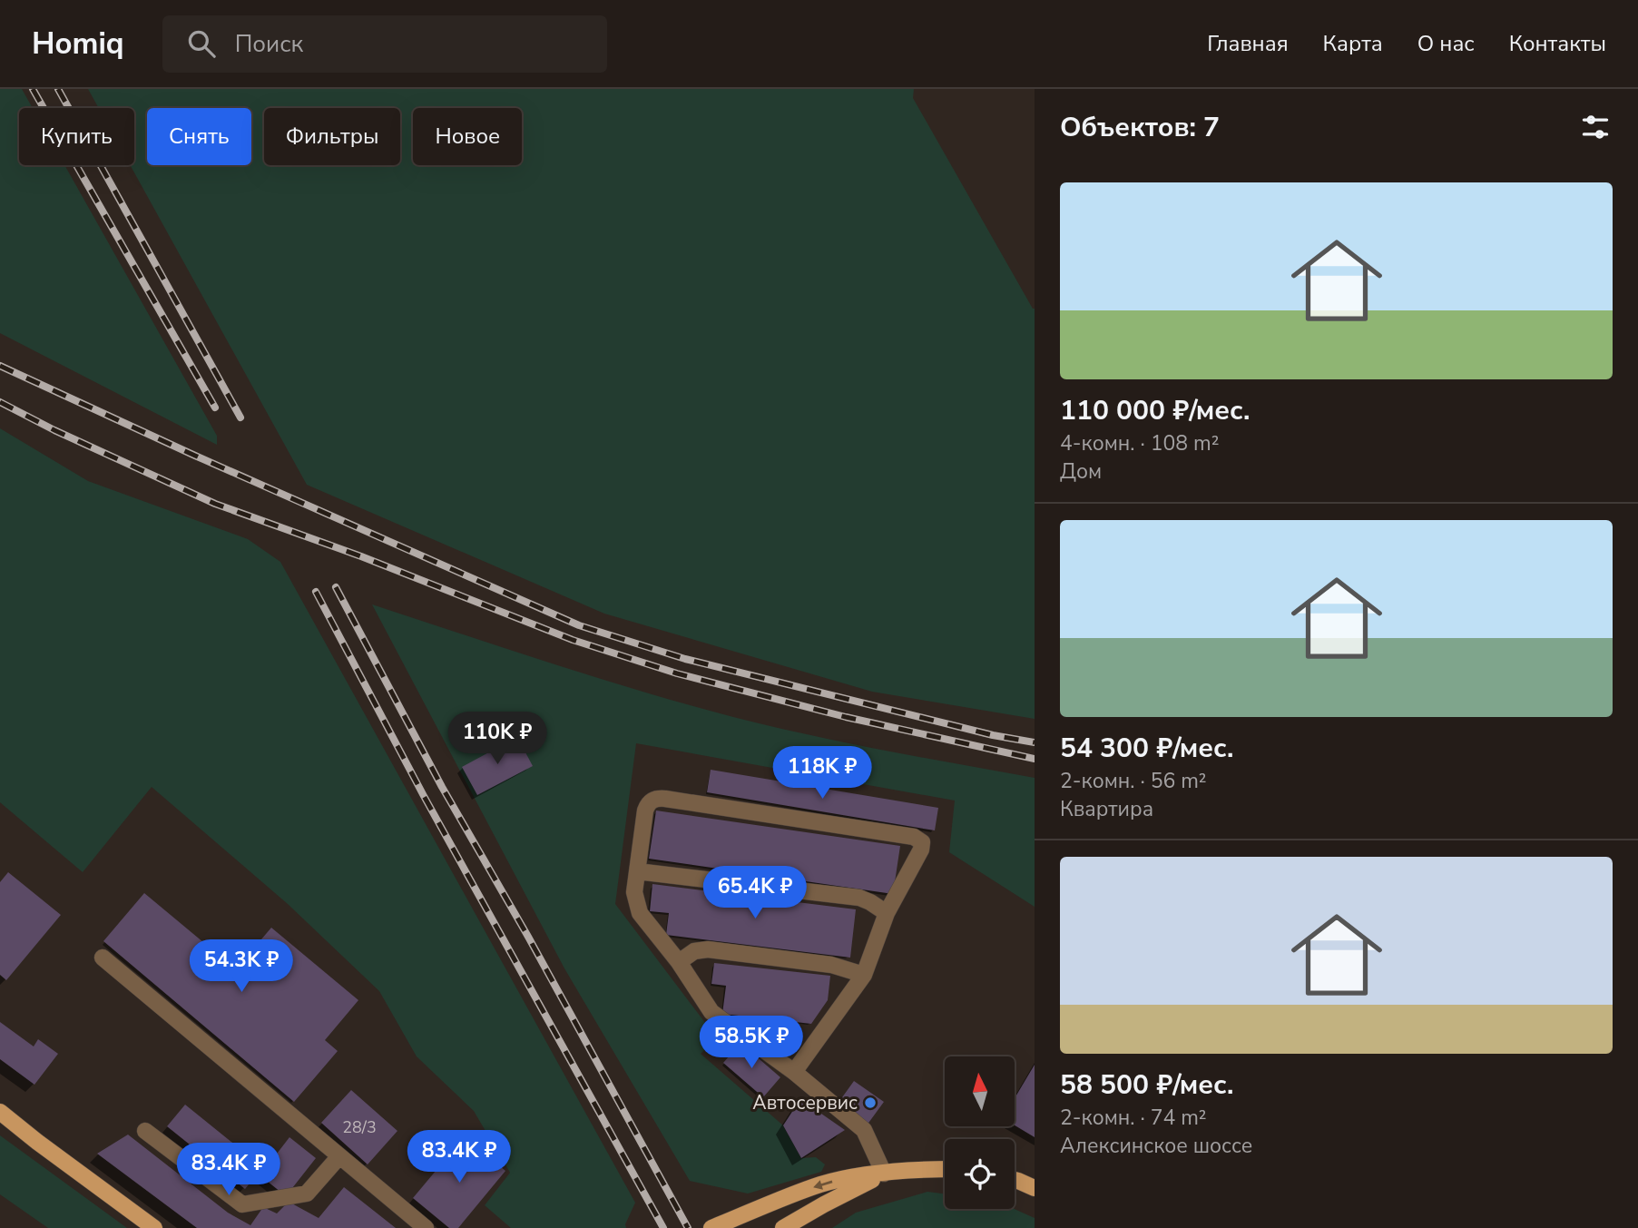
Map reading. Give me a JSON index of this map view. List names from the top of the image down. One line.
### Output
{"places":["Автосервис"],"house_numbers":["28/3"],"north":"top","page":{"header":"Homiq","search":"Поиск","nav":["Главная","Карта","О нас","Контакты"],"heading":"Объектов: 7","chip":["Купить","Снять","Фильтры","Новое"],"list":[{"name":"110 000 ₽/мес.","note":"4-комн. · 108 m² · Дом"},{"name":"54 300 ₽/мес.","note":"2-комн. · 56 m² · Квартира"},{"name":"58 500 ₽/мес.","note":"2-комн. · 74 m² · Алексинское шоссе"}],"price":["110K ₽","118K ₽","65.4K ₽","54.3K ₽","58.5K ₽","83.4K ₽","83.4K ₽"]}}
